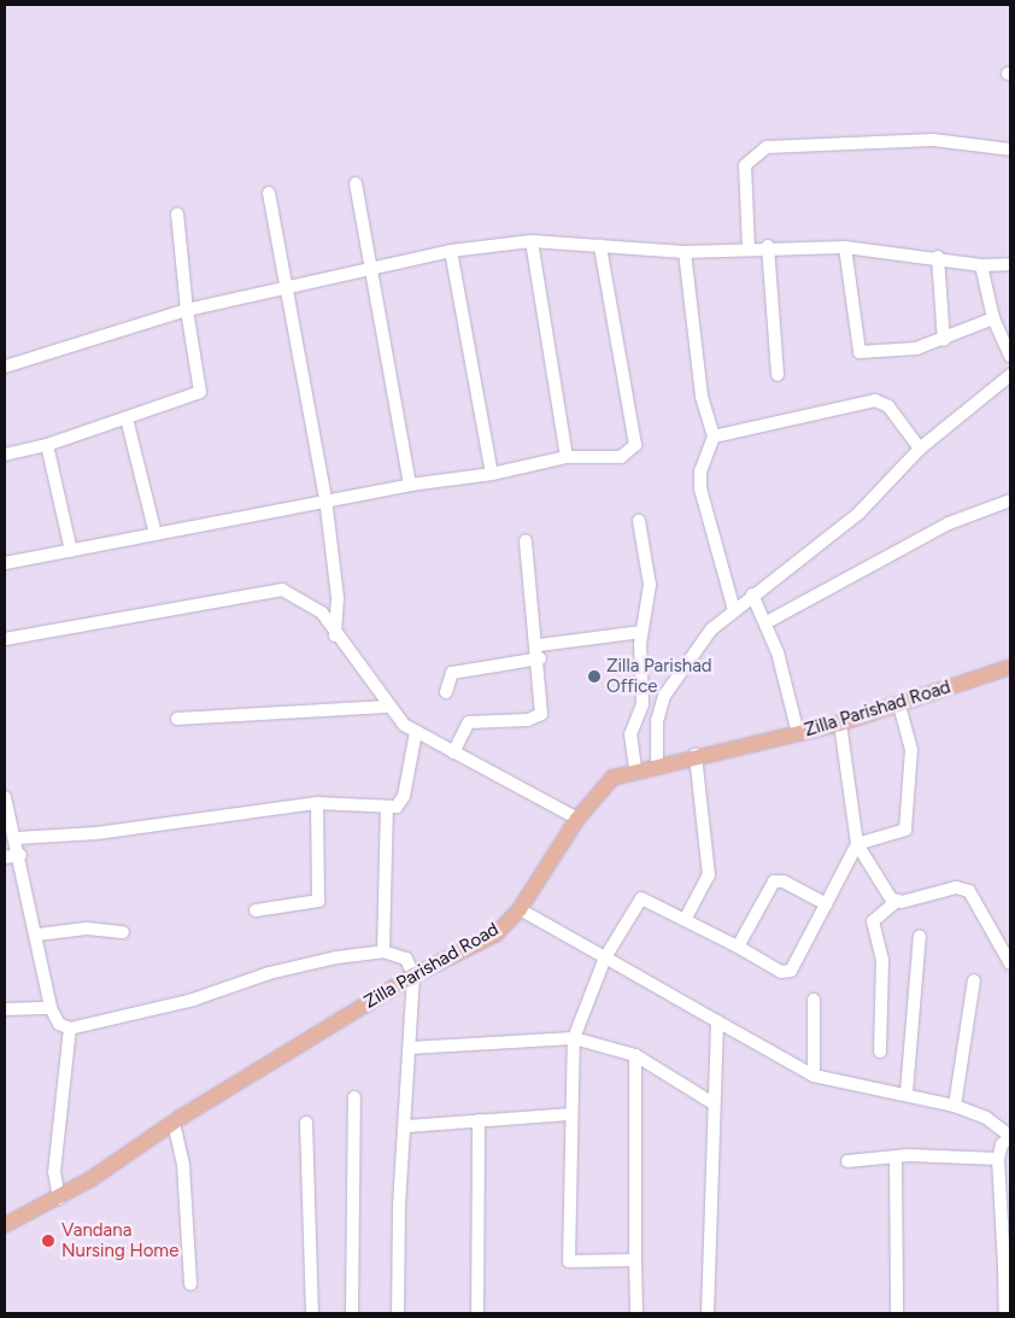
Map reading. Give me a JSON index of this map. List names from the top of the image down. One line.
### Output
{"streets":{"main road":["Zilla Parishad Road"]},"places":["Zilla Parishad Office","Vandana Nursing Home"]}
